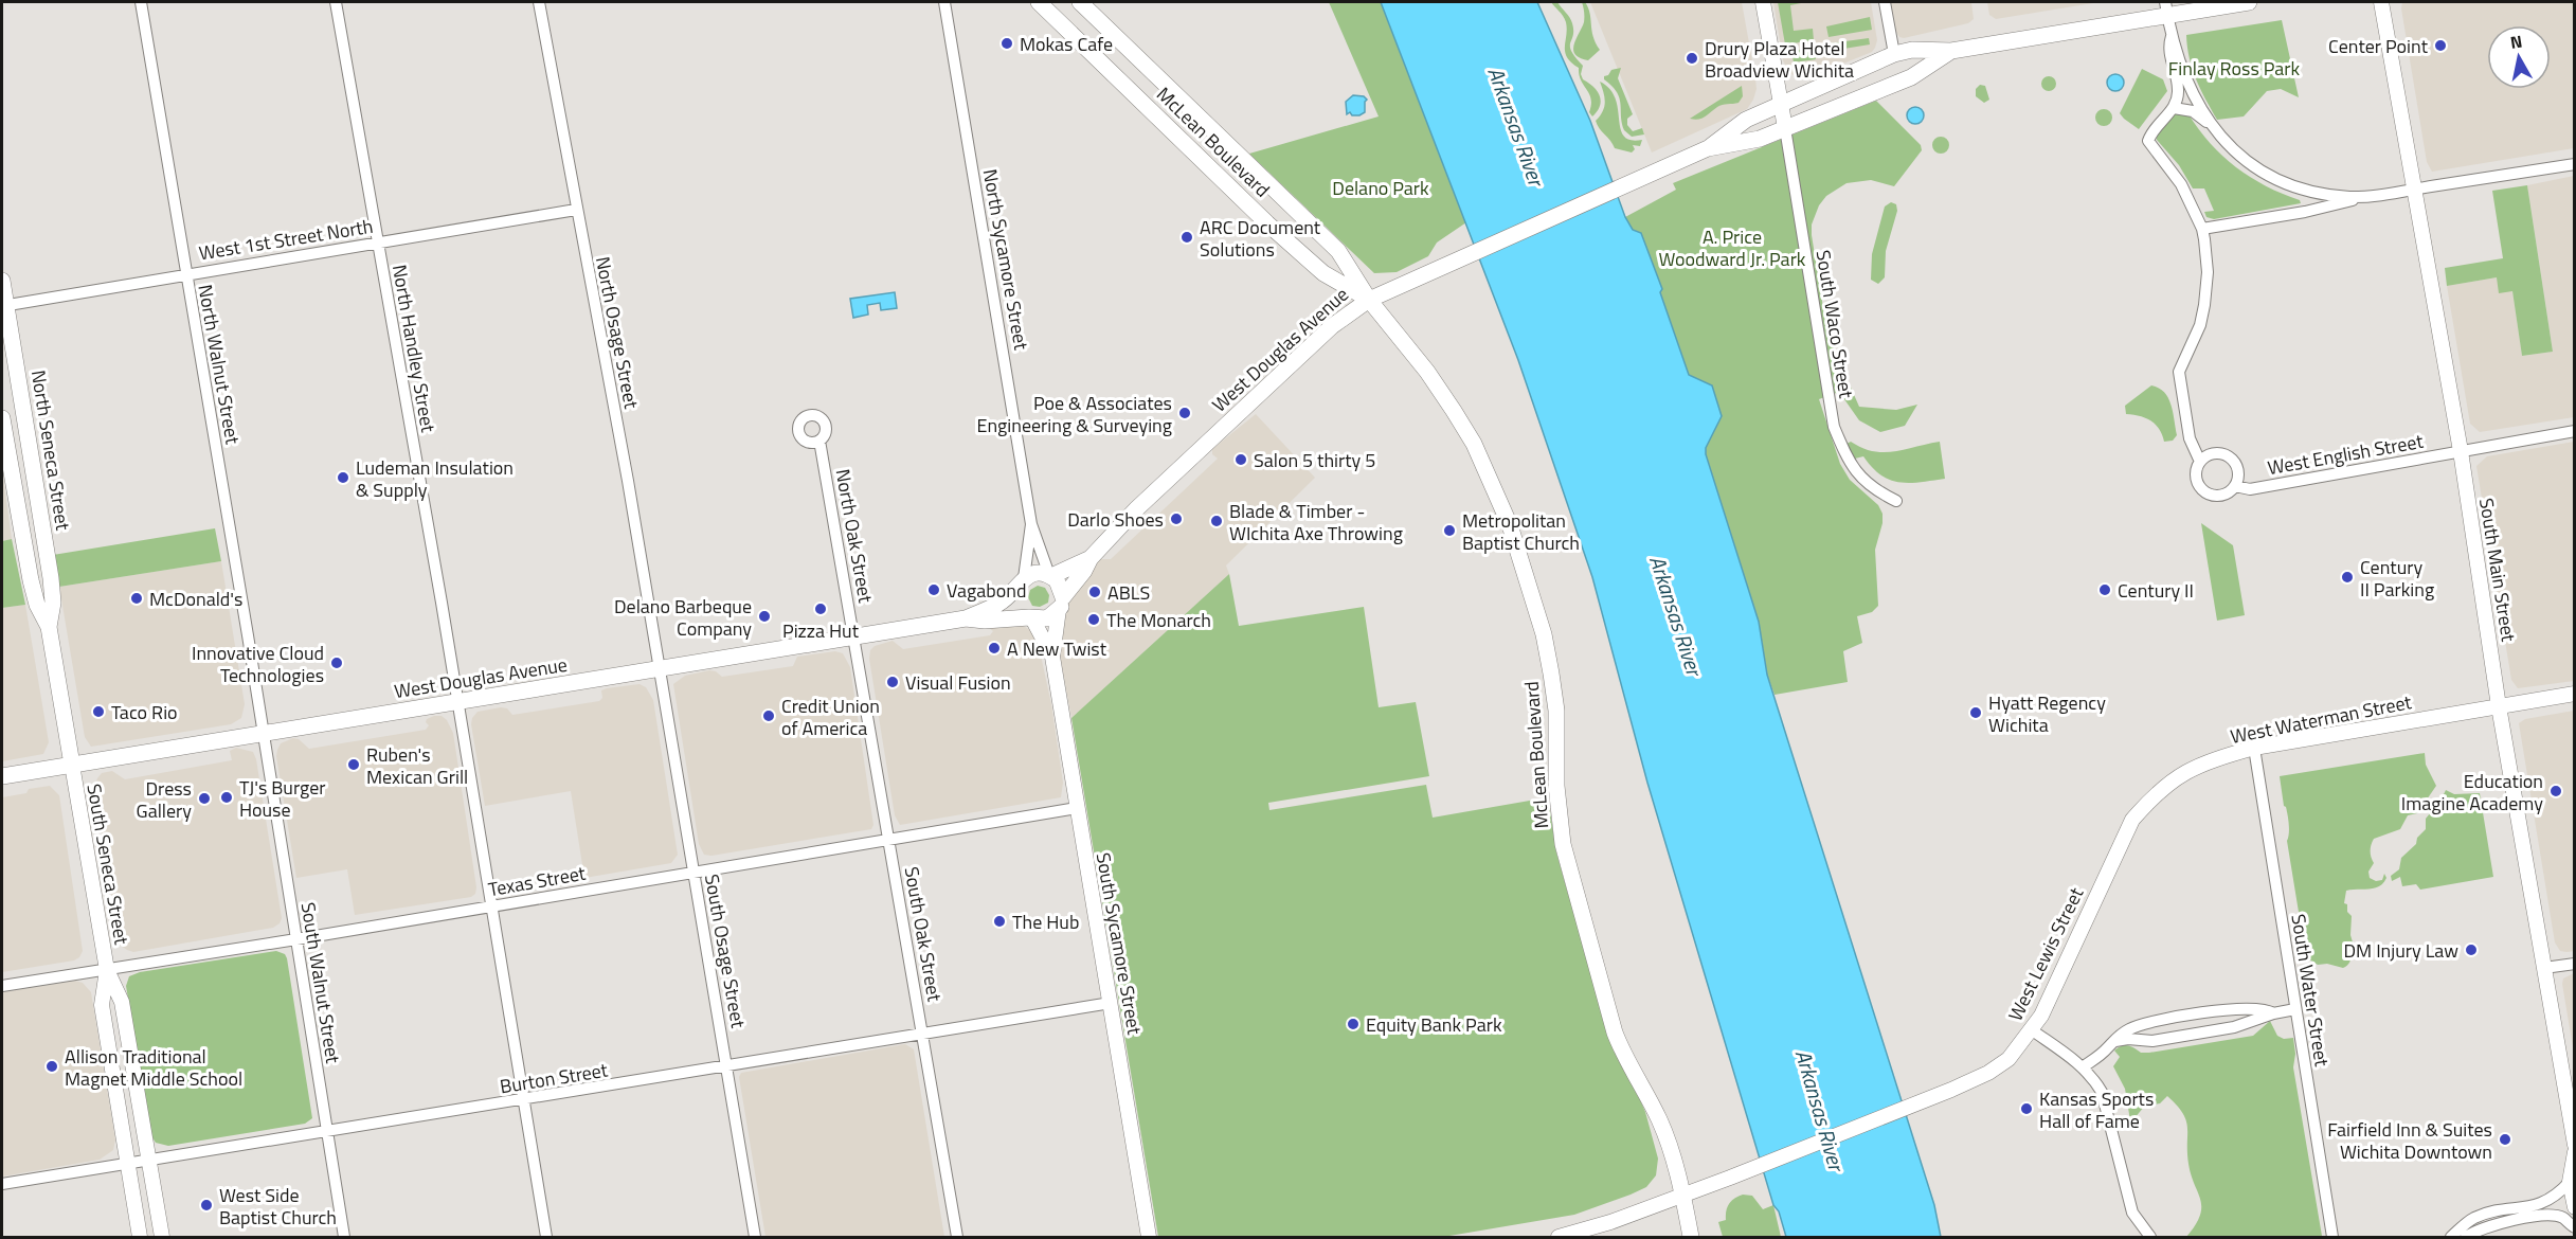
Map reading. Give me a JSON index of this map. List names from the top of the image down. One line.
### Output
{"streets":{"main road":["McLean Boulevard","West Douglas Avenue","North Seneca Street"],"street":["West 1st Street North","North Sycamore Street","South Waco Street","North Osage Street","North Handley Street","North Walnut Street","West English Street","North Oak Street","South Main Street","West Waterman Street","South Seneca Street","Texas Street","South Oak Street","South Sycamore Street","South Osage Street","West Lewis Street","South Walnut Street","South Water Street","Burton Street"]},"crossings":[["McLean Boulevard","West Douglas Avenue"],["McLean Boulevard","West Lewis Street"],["West 1st Street North","North Osage Street"],["West 1st Street North","North Handley Street"],["West 1st Street North","North Walnut Street"],["West 1st Street North","North Seneca Street"],["North Sycamore Street","West Douglas Avenue"],["North Sycamore Street","South Sycamore Street"],["South Waco Street","West Douglas Avenue"],["North Osage Street","West Douglas Avenue"],["North Osage Street","South Osage Street"],["North Handley Street","West Douglas Avenue"],["North Handley Street","Texas Street"],["North Handley Street","Burton Street"],["West Douglas Avenue","North Walnut Street"],["West Douglas Avenue","North Seneca Street"],["West Douglas Avenue","North Oak Street"],["West Douglas Avenue","South Seneca Street"],["West Douglas Avenue","South Oak Street"],["West Douglas Avenue","South Sycamore Street"],["West Douglas Avenue","South Osage Street"],["West Douglas Avenue","South Walnut Street"],["North Walnut Street","South Walnut Street"],["North Seneca Street","South Seneca Street"],["West English Street","South Main Street"],["North Oak Street","South Oak Street"],["South Main Street","West Waterman Street"],["West Waterman Street","West Lewis Street"],["West Waterman Street","South Water Street"],["South Seneca Street","Texas Street"],["South Seneca Street","Burton Street"],["Texas Street","South Oak Street"],["Texas Street","South Sycamore Street"],["Texas Street","South Osage Street"],["Texas Street","South Walnut Street"],["South Oak Street","Burton Street"],["South Sycamore Street","Burton Street"],["South Osage Street","Burton Street"],["South Walnut Street","Burton Street"]],"water":["Arkansas River"],"parks":["Finlay Ross Park","Delano Park","A. Price Woodward Jr. Park"],"places":["Mokas Cafe","Center Point","Drury Plaza Hotel Broadview Wichita","ARC Document Solutions","Poe & Associates Engineering & Surveying","Salon 5 thirty 5","Ludeman Insulation & Supply","Darlo Shoes","Blade & Timber - WIchita Axe Throwing","Metropolitan Baptist Church","Century II Parking","Vagabond","Century II","ABLS","McDonald's","Pizza Hut","Delano Barbeque Company","The Monarch","A New Twist","Innovative Cloud Technologies","Visual Fusion","Taco Rio","Hyatt Regency Wichita","Credit Union of America","Ruben's Mexican Grill","Education Imagine Academy","TJ's Burger House","Dress Gallery","The Hub","DM Injury Law","Equity Bank Park","Allison Traditional Magnet Middle School","Kansas Sports Hall of Fame","Fairfield Inn & Suites Wichita Downtown","West Side Baptist Church"],"north":"top"}
